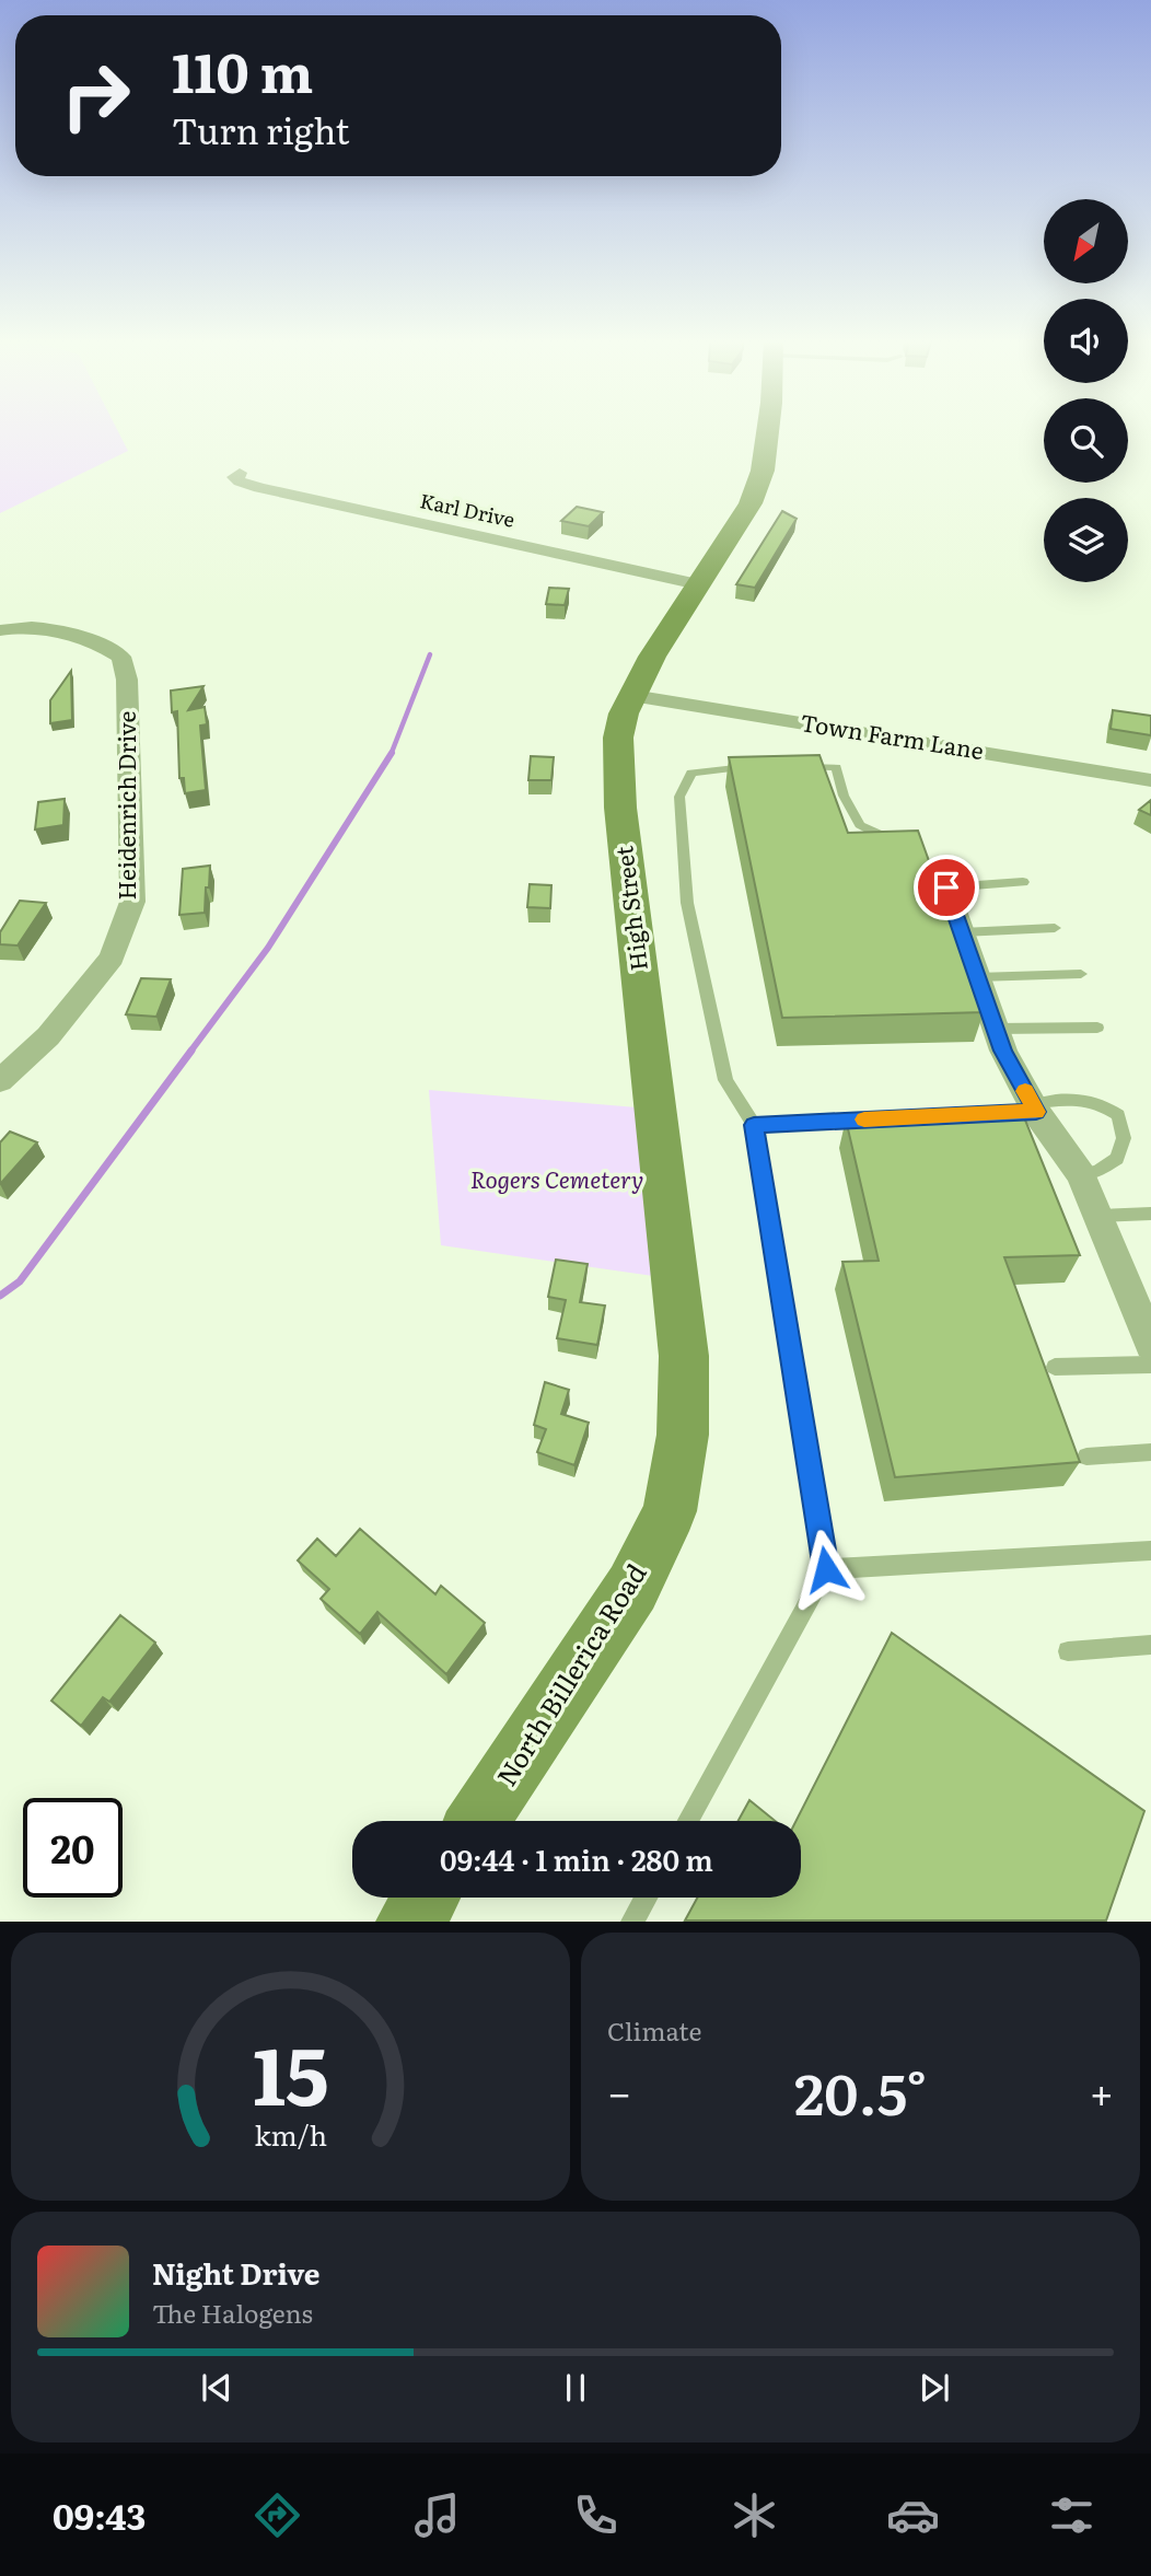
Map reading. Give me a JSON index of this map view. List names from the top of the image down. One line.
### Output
{"streets":{"main road":["High Street","North Billerica Road"],"street":["Karl Drive","Town Farm Lane","Heidenrich Drive"]},"crossings":[["Karl Drive","High Street"],["Town Farm Lane","High Street"],["High Street","North Billerica Road"]],"parks":["Rogers Cemetery"],"north":"bottom left","page":{"turn":["110 m","Turn right"],"limit":"20","trip":"09:44 · 1 min · 280 m","tile":"Climate","heat":["−","20.5°","+"],"song":["Night Drive","The Halogens"],"tabs":"09:43","gauge":["15","km/h"]}}
